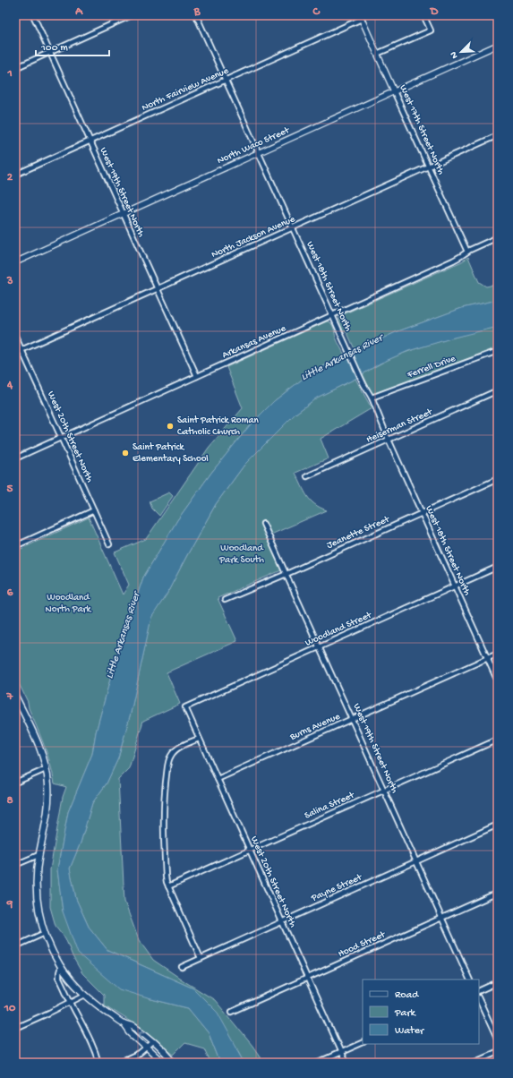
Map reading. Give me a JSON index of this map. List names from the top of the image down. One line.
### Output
{"streets":{"street":["North Fairview Avenue","West 17th Street North","North Waco Street","West 19th Street North","North Jackson Avenue","West 18th Street North","Arkansas Avenue","Ferrell Drive","Heiserman Street","West 20th Street North","Jeanette Street","Woodland Street","Burns Avenue","Salina Street","Payne Street","Hood Street"]},"crossings":[["North Fairview Avenue","West 17th Street North"],["North Fairview Avenue","West 19th Street North"],["North Fairview Avenue","West 18th Street North"],["West 17th Street North","North Waco Street"],["West 17th Street North","North Jackson Avenue"],["West 17th Street North","Arkansas Avenue"],["North Waco Street","West 19th Street North"],["North Waco Street","West 18th Street North"],["West 19th Street North","North Jackson Avenue"],["West 19th Street North","Arkansas Avenue"],["West 19th Street North","Jeanette Street"],["West 19th Street North","Woodland Street"],["West 19th Street North","Burns Avenue"],["West 19th Street North","Salina Street"],["West 19th Street North","Payne Street"],["West 19th Street North","Hood Street"],["North Jackson Avenue","West 18th Street North"],["North Jackson Avenue","West 20th Street North"],["West 18th Street North","Arkansas Avenue"],["West 18th Street North","Ferrell Drive"],["West 18th Street North","Heiserman Street"],["West 18th Street North","Jeanette Street"],["West 18th Street North","Woodland Street"],["West 18th Street North","Burns Avenue"],["Arkansas Avenue","West 20th Street North"],["West 20th Street North","Woodland Street"],["West 20th Street North","Burns Avenue"],["West 20th Street North","Salina Street"],["West 20th Street North","Payne Street"],["West 20th Street North","Hood Street"]],"water":["Little Arkansas River"],"parks":["Woodland Park South","Woodland North Park"],"places":["Saint Patrick Roman Catholic Church","Saint Patrick Elementary School"],"legend":["Road","Park","Water"],"scale_bar":"100 m","north":"bottom left","grid":{"columns":["A","B","C","D"],"rows":["1","2","3","4","5","6","7","8","9","10"]}}
